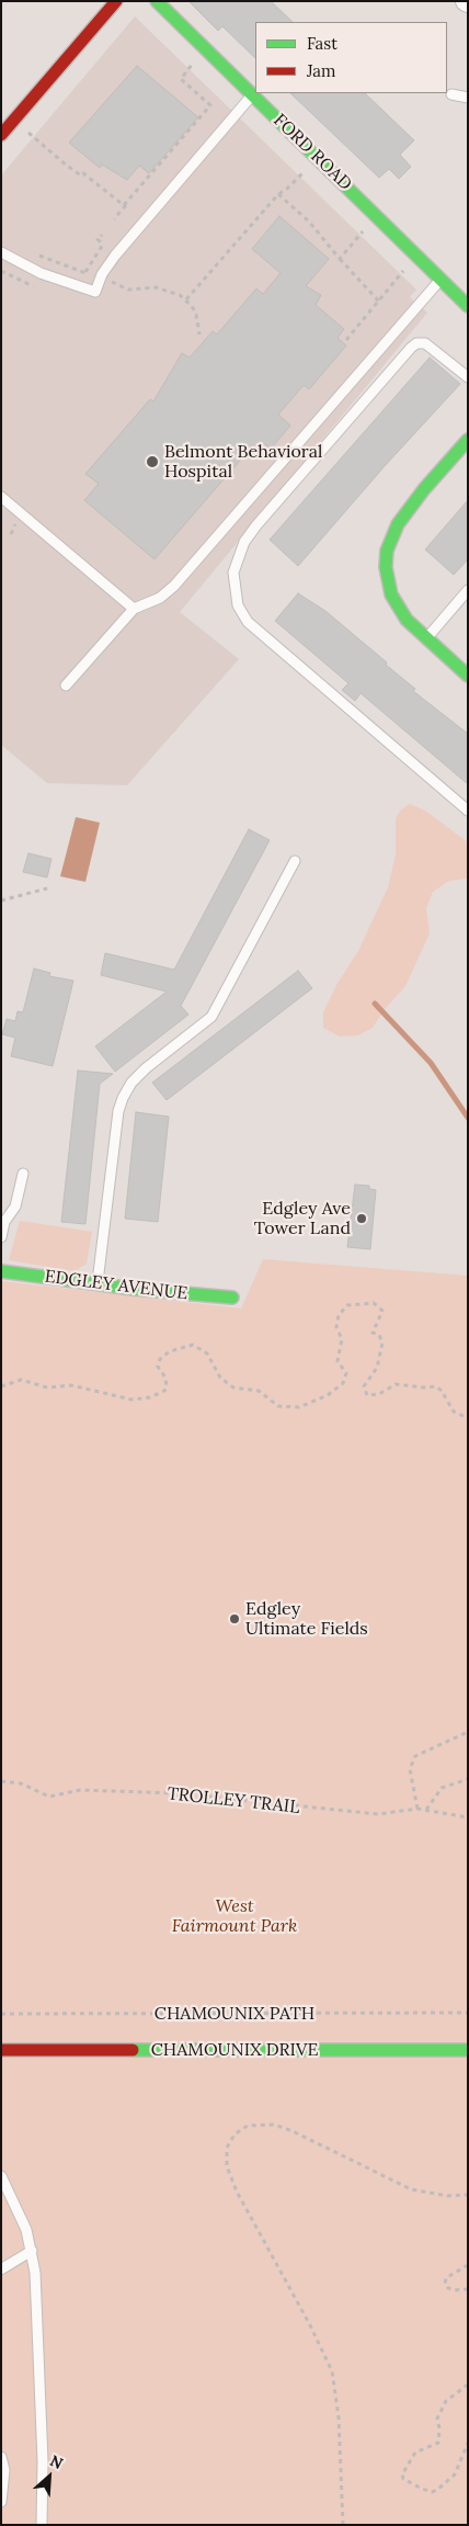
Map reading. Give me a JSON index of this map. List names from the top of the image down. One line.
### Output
{"streets":{"street":["FORD ROAD","EDGLEY AVENUE","CHAMOUNIX DRIVE"],"path":["TROLLEY TRAIL","CHAMOUNIX PATH"]},"parks":["West Fairmount Park"],"places":["Belmont Behavioral Hospital","Edgley Ave Tower Land","Edgley Ultimate Fields"],"legend":["Fast","Jam"],"north":"top right"}
